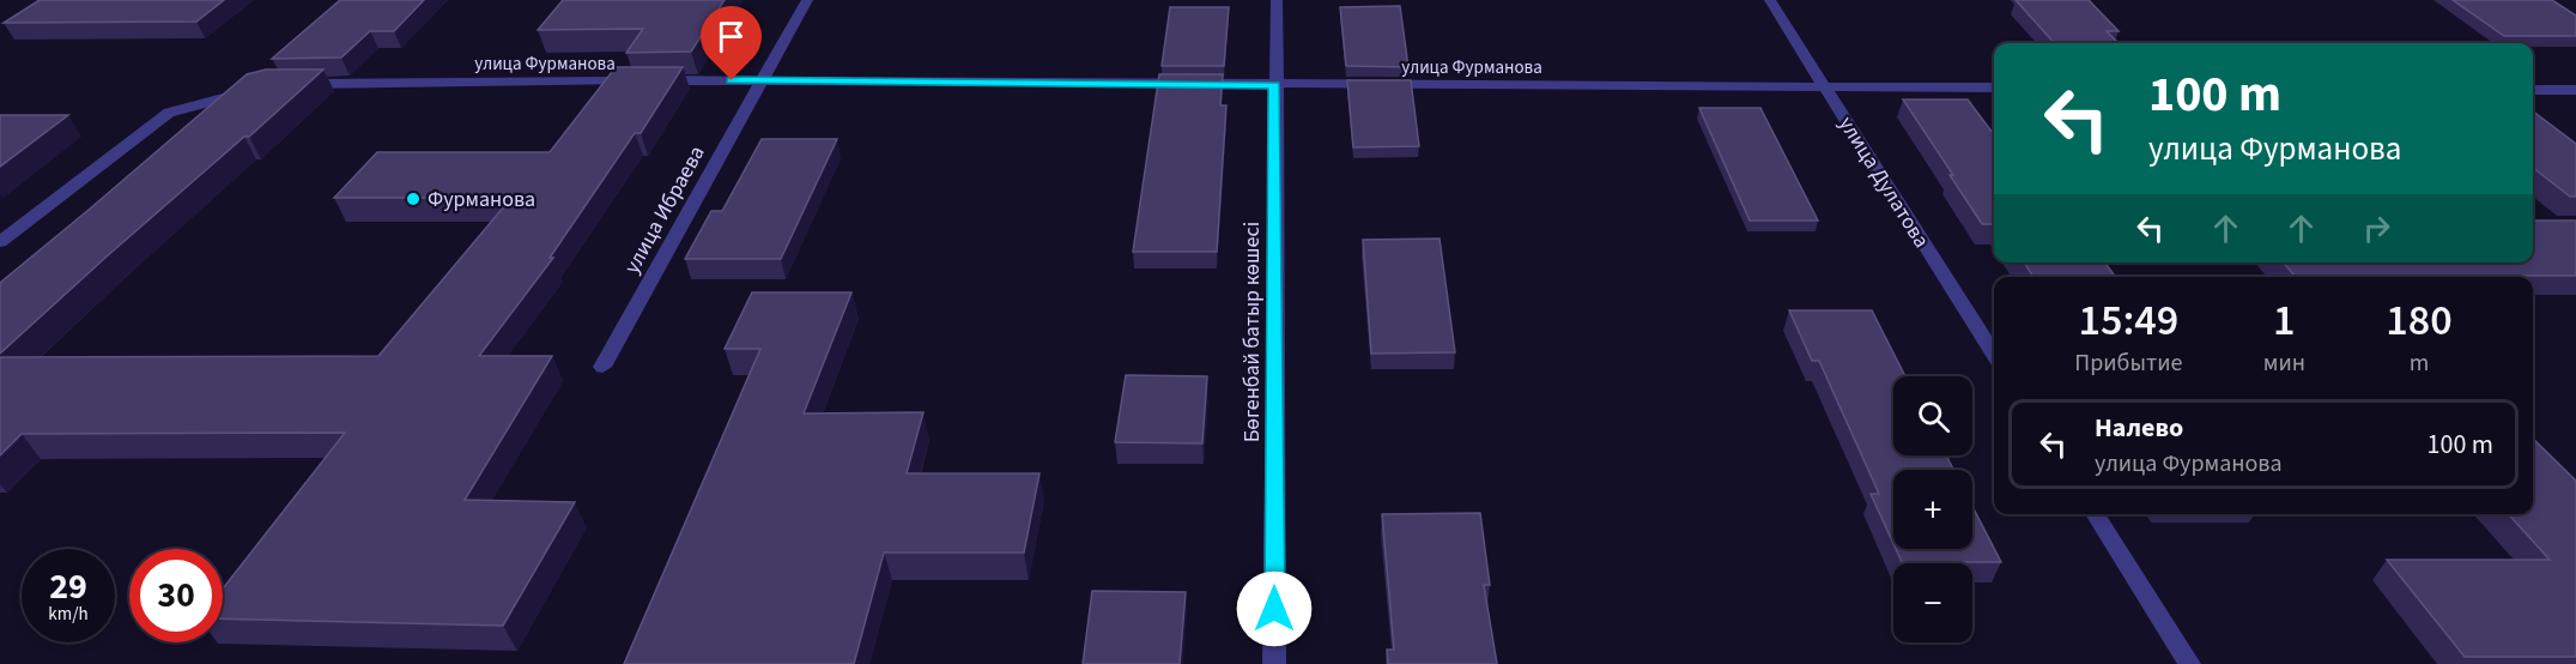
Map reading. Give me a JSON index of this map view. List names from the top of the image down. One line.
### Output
{"streets":{"street":["улица Фурманова","улица Дулатова","улица Ибраева","Бөгенбай батыр көшесі"]},"crossings":[["улица Фурманова","улица Дулатова"],["улица Фурманова","улица Ибраева"],["улица Фурманова","Бөгенбай батыр көшесі"]],"places":["Фурманова"],"page":{"turn":["100 m","улица Фурманова"],"eta":["15:49","Прибытие","1","мин","180","m"],"map_buttons":["+","−"],"list":[{"name":"Налево","note":"улица Фурманова","value":"100 m"}],"speed":"29 km/h","limit":"30"}}
